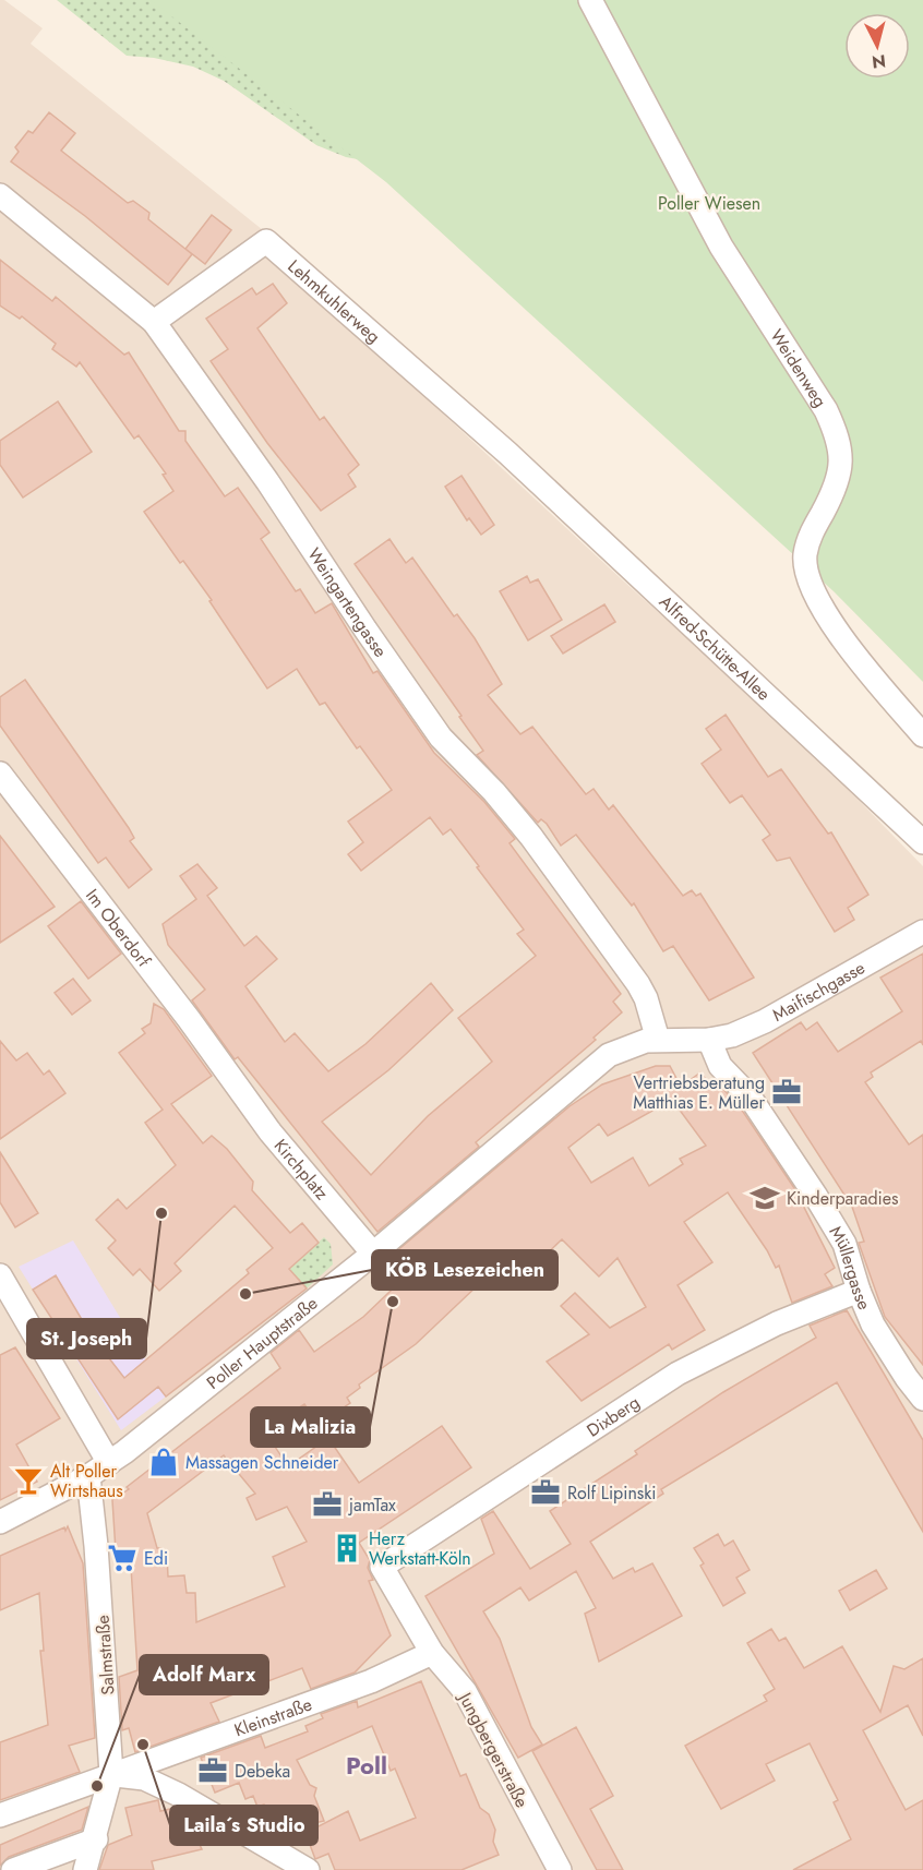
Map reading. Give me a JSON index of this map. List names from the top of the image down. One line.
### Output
{"streets":{"street":["Lehmkuhlerweg","Weidenweg","Weingartengasse","Alfred-Schütte-Allee","Im Oberdorf","Maifischgasse","Kirchplatz","Müllergasse","Poller Hauptstraße","Dixberg","Salmstraße","Kleinstraße","Jungbergerstraße"]},"crossings":[["Lehmkuhlerweg","Weingartengasse"],["Lehmkuhlerweg","Alfred-Schütte-Allee"],["Weingartengasse","Poller Hauptstraße"],["Im Oberdorf","Kirchplatz"],["Maifischgasse","Müllergasse"],["Maifischgasse","Poller Hauptstraße"],["Kirchplatz","Poller Hauptstraße"],["Müllergasse","Poller Hauptstraße"],["Müllergasse","Dixberg"],["Poller Hauptstraße","Salmstraße"],["Dixberg","Jungbergerstraße"],["Salmstraße","Kleinstraße"],["Kleinstraße","Jungbergerstraße"]],"districts":["Poll"],"parks":["Poller Wiesen"],"places":{"office":["Vertriebsberatung Matthias E. Müller","Rolf Lipinski","jamTax","Debeka"],"school or university":["Kinderparadies"],"other":["St. Joseph","KÖB Lesezeichen","La Malizia","Laila´s Studio","Adolf Marx"],"shop":["Massagen Schneider"],"bar":["Alt Poller Wirtshaus"],"building":["Herz Werkstatt-Köln"],"supermarket":["Edi"]},"north":"bottom"}
